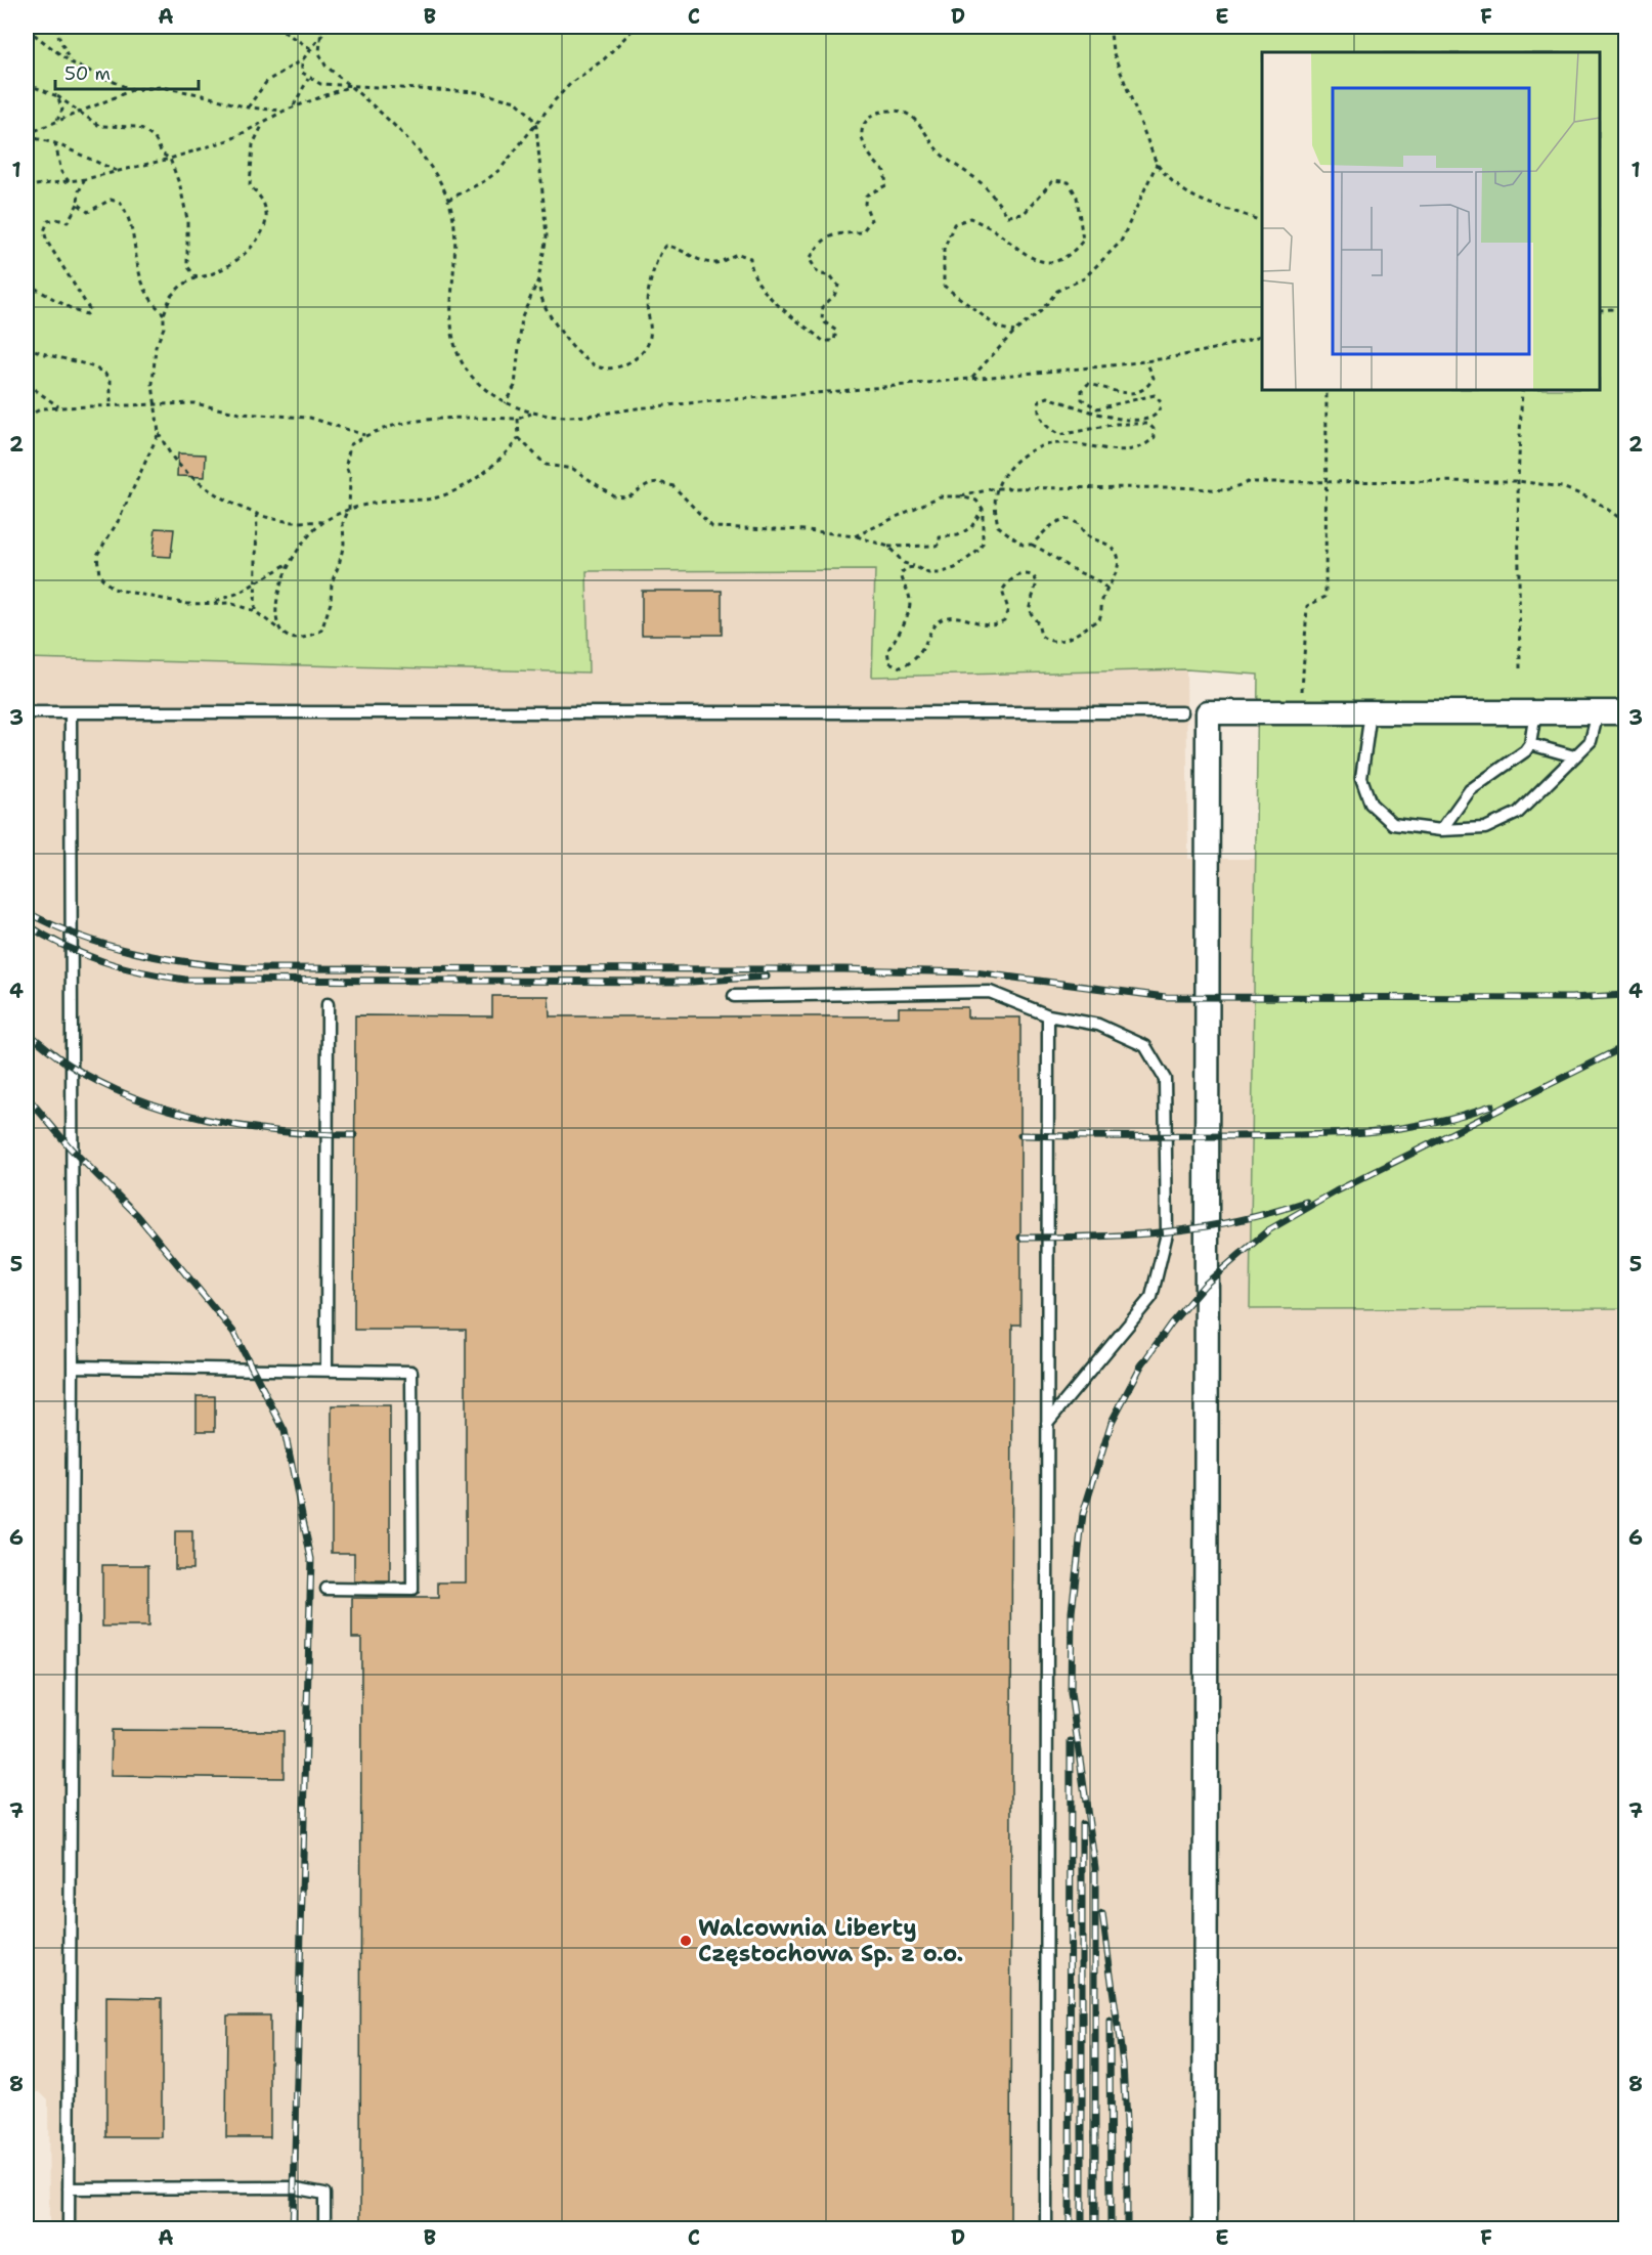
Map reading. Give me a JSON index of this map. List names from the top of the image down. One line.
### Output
{"places":["Walcownia Liberty Częstochowa Sp. z o.o."],"scale_bar":"50 m","grid":{"columns":["A","B","C","D","E","F"],"rows":["1","2","3","4","5","6","7","8"]}}
